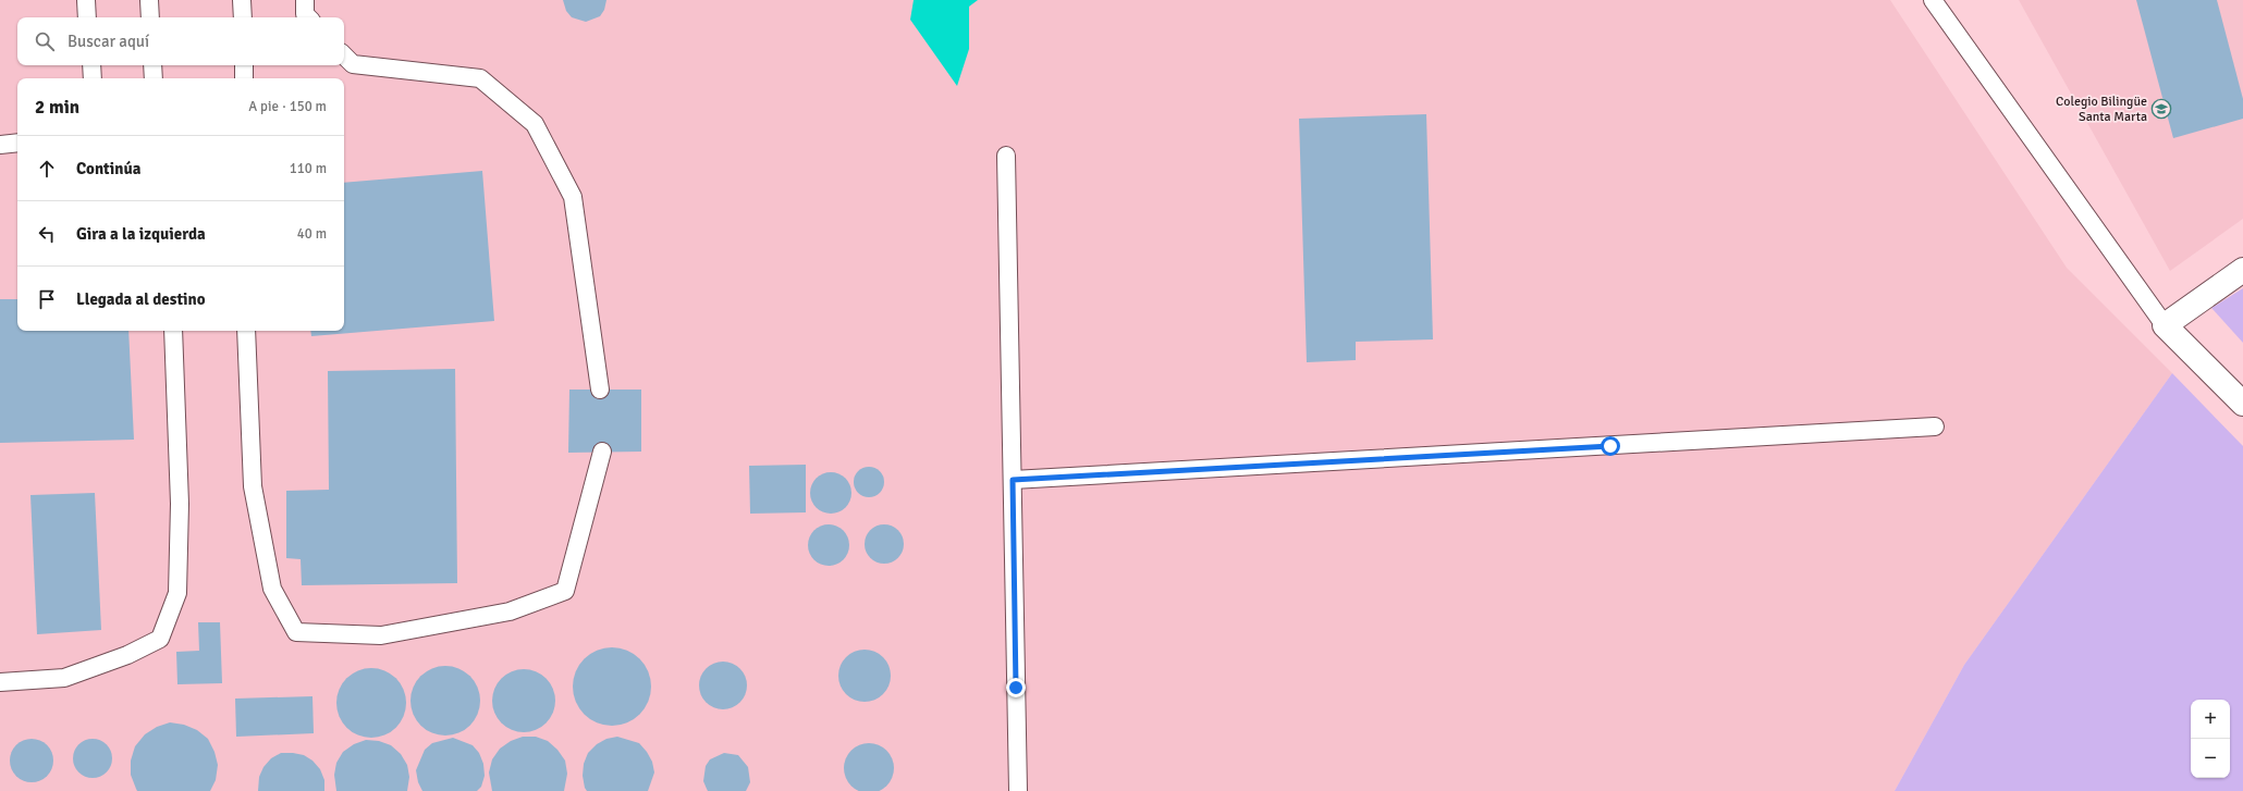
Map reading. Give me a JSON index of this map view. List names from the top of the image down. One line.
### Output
{"places":{"school or university":["Colegio Bilingüe Santa Marta"]},"page":{"search":"Buscar aquí","heading":["2 min","A pie · 150 m"],"list":[["Continúa","110 m"],["Gira a la izquierda","40 m"],"Llegada al destino"],"map_buttons":["+","−"]}}
